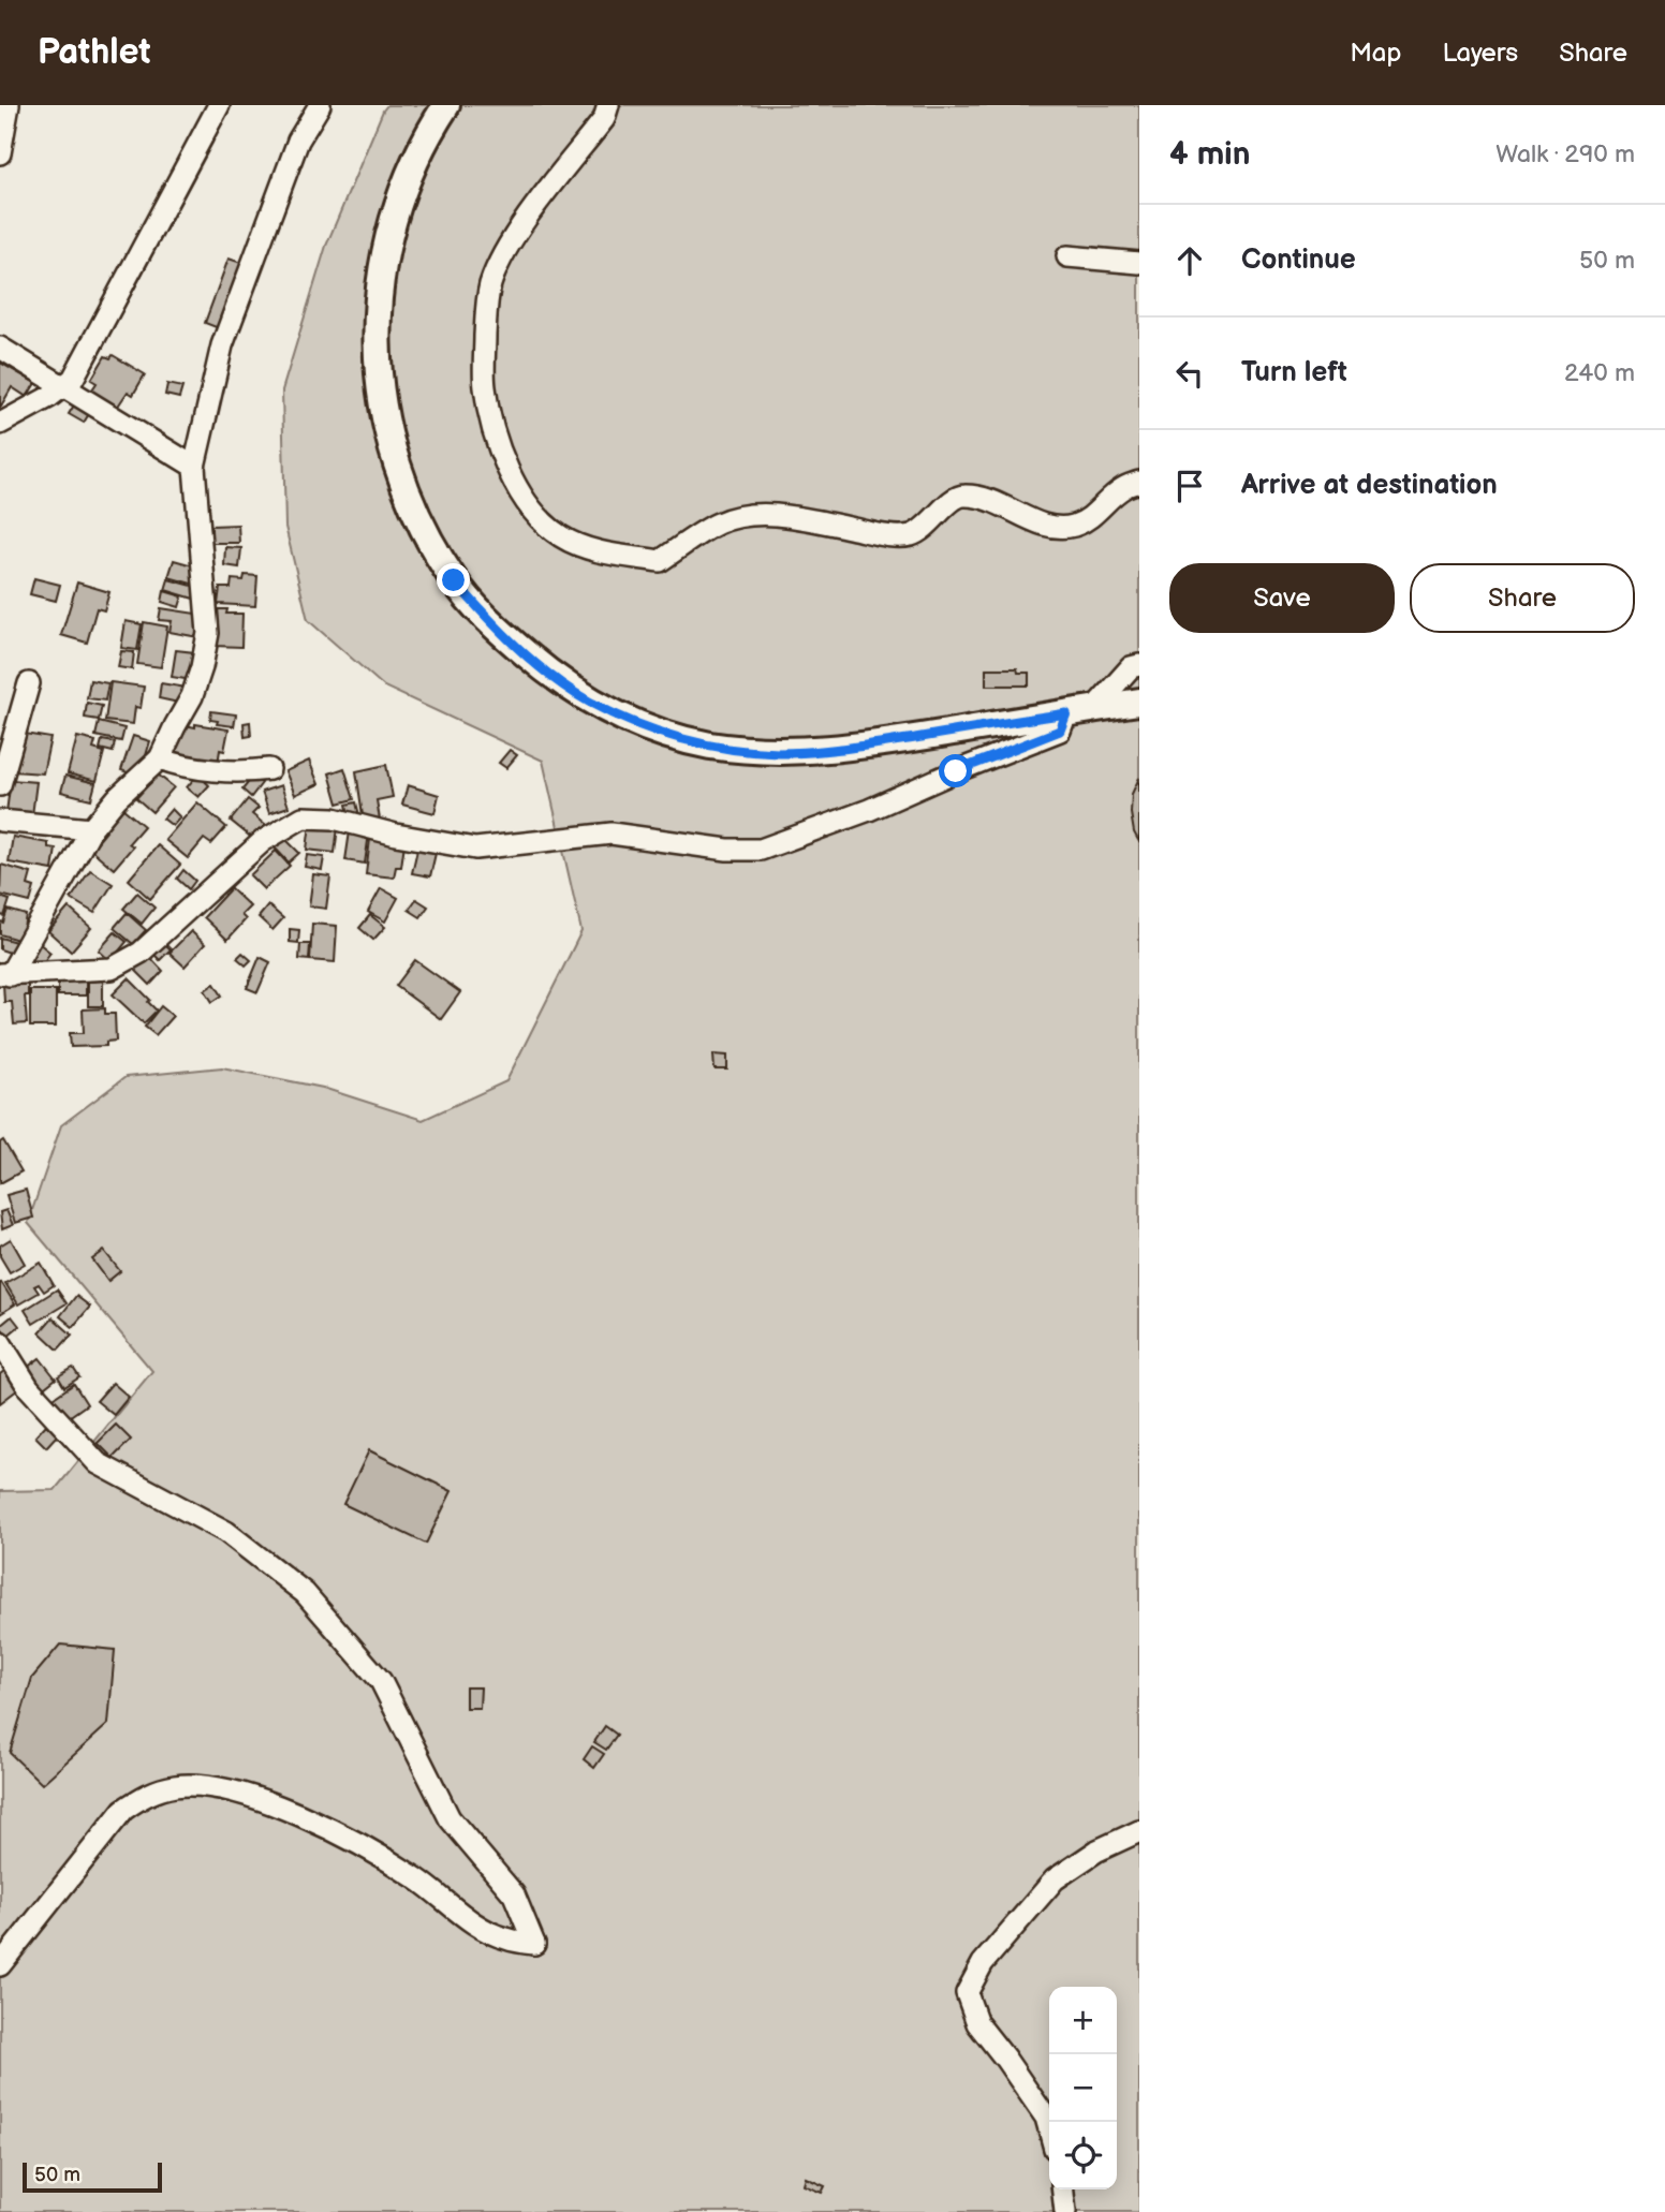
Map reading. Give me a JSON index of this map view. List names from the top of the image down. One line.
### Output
{"scale_bar":"50 m","page":{"header":"Pathlet","nav":["Map","Layers","Share"],"heading":["4 min","Walk · 290 m"],"list":[["Continue","50 m"],["Turn left","240 m"],"Arrive at destination"],"buttons":["Save","Share"],"map_buttons":["+","−"],"scale":"50 m"}}
